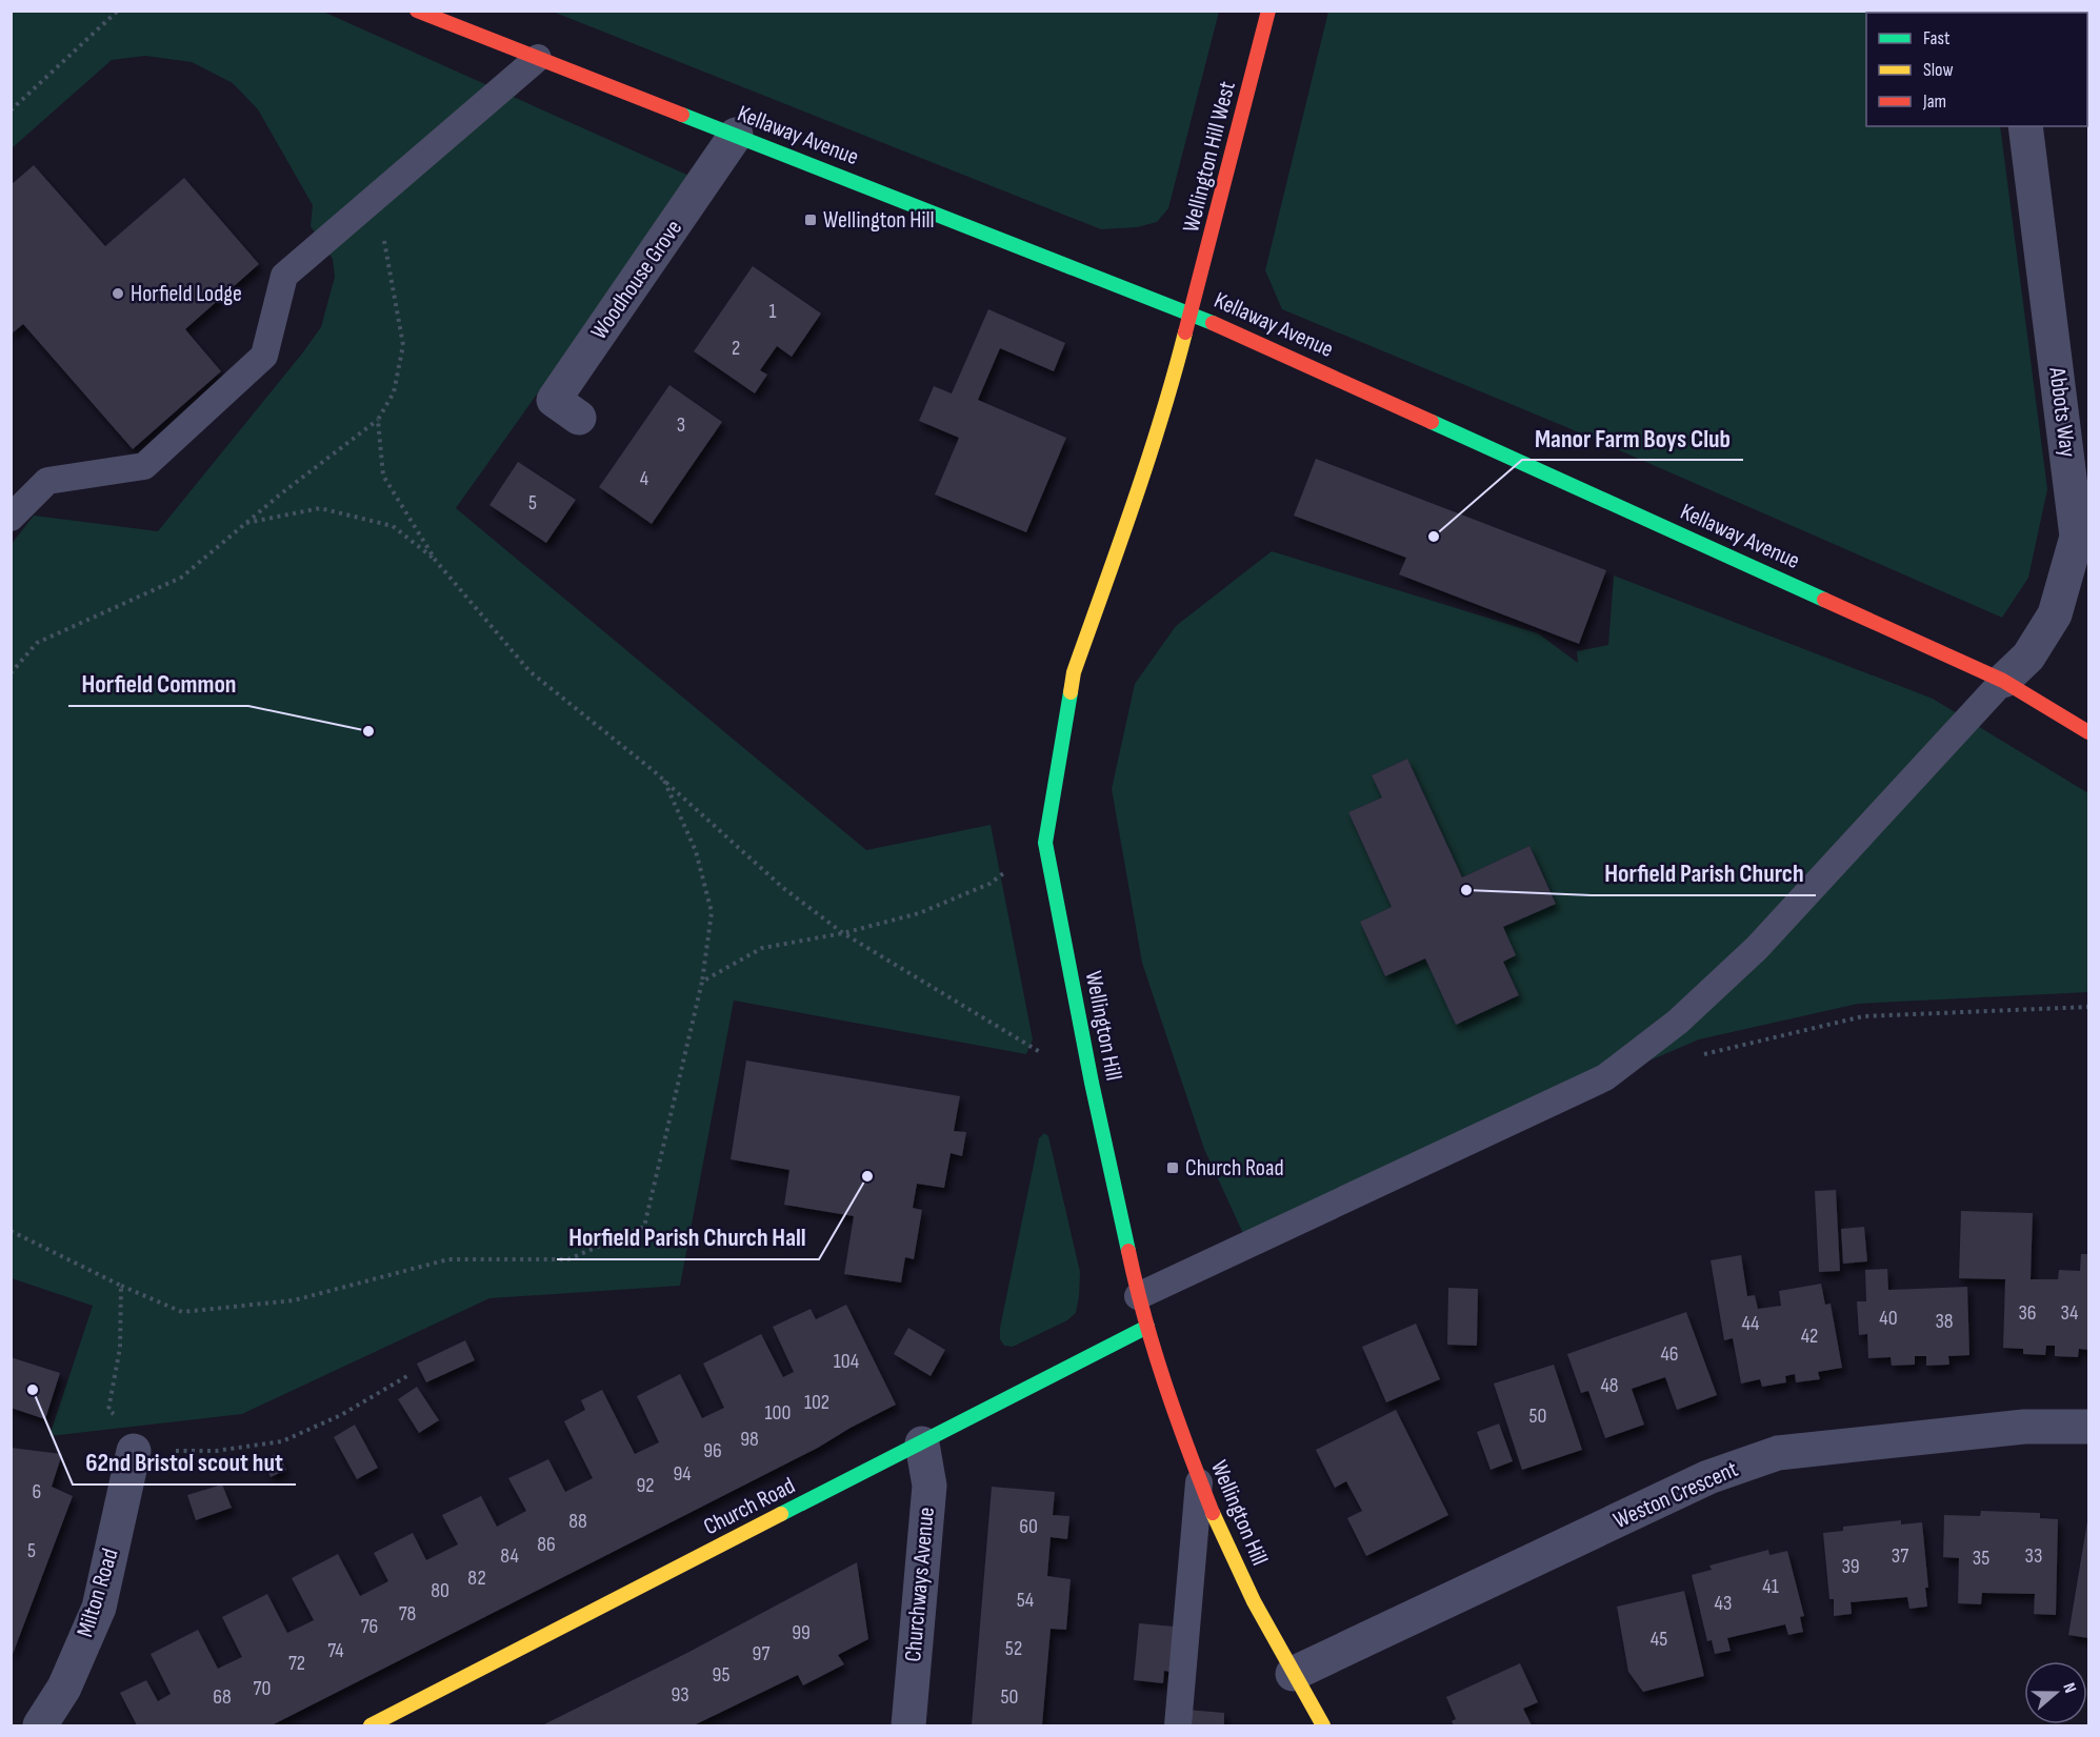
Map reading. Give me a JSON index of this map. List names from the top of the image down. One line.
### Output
{"streets":{"street":["Kellaway Avenue","Wellington Hill West","Woodhouse Grove","Abbots Way","Wellington Hill","Weston Crescent","Church Road","Churchways Avenue","Milton Road"]},"crossings":[["Kellaway Avenue","Wellington Hill West"],["Kellaway Avenue","Woodhouse Grove"],["Kellaway Avenue","Abbots Way"],["Kellaway Avenue","Wellington Hill"],["Wellington Hill West","Wellington Hill"],["Wellington Hill","Weston Crescent"],["Wellington Hill","Church Road"],["Church Road","Churchways Avenue"]],"places":{"transit":["Wellington Hill","Church Road"],"other":["Horfield Lodge","Manor Farm Boys Club","Horfield Common","Horfield Parish Church","Horfield Parish Church Hall","62nd Bristol scout hut"]},"house_numbers":["1","2","3","4","5","36","34","40","38","44","42","46","104","48","102","100","50","98","96","94","92","6","88","60","86","5","84","37","33","35","39","82","41","80","54","43","78","76","99","45","52","74","97","72","95","70","93","68","50"],"legend":["Fast","Slow","Jam"],"north":"right"}
